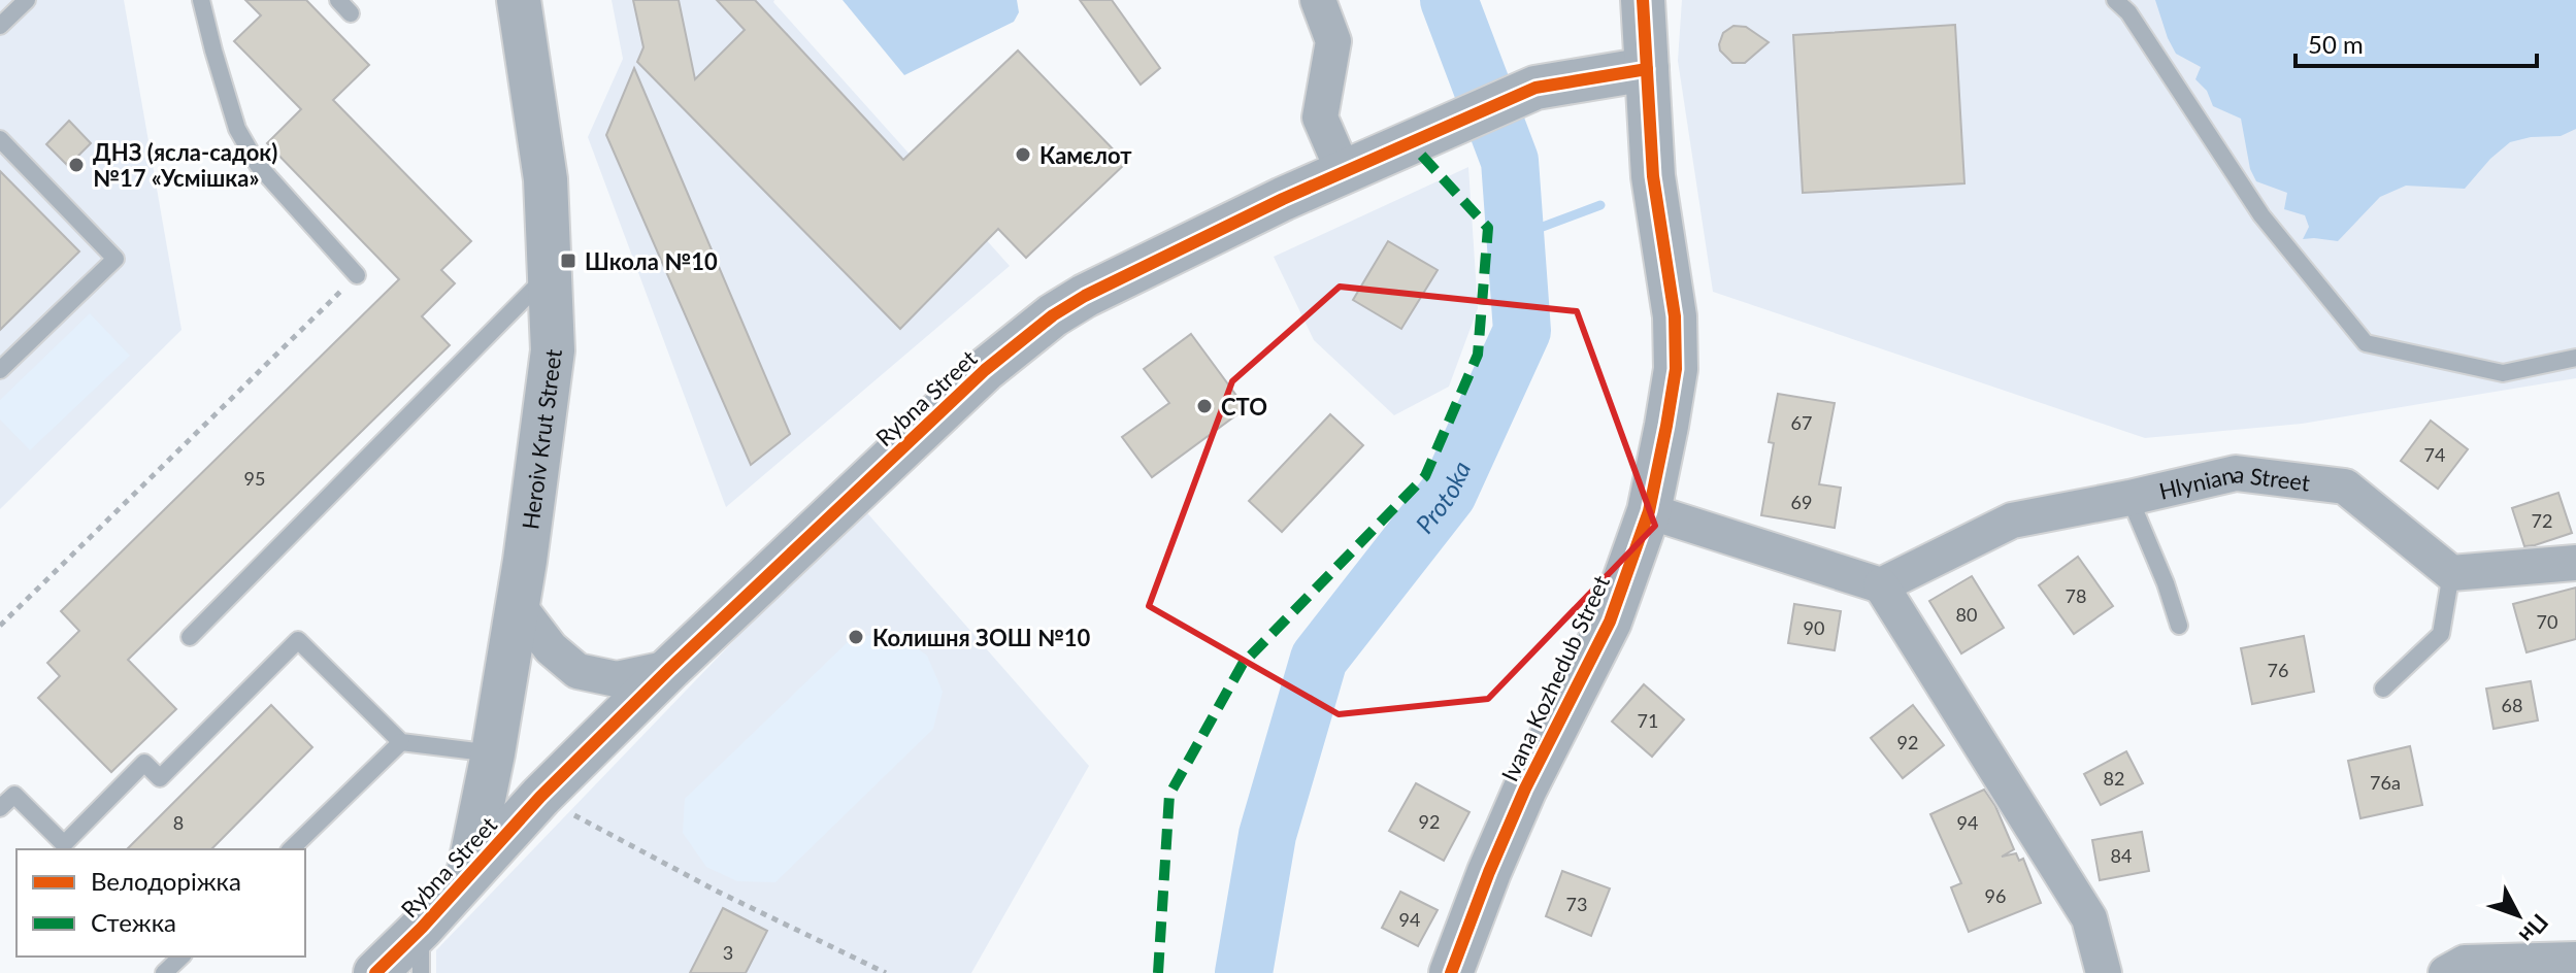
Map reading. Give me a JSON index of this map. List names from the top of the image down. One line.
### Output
{"streets":{"street":["Rybna Street","Heroiv Krut Street","Hlyniana Street","Ivana Kozhedub Street"]},"crossings":[["Rybna Street","Heroiv Krut Street"],["Rybna Street","Ivana Kozhedub Street"]],"water":["Protoka"],"places":{"other":["Камєлот","ДНЗ (ясла-садок) №17 «Усмішка»","СТО","Колишня ЗОШ №10"],"transit":["Школа №10"]},"house_numbers":["67","74","95","69","72","78","80","70","90","76","68","71","92","82","76а","92","8","94","84","96","73","94","3"],"legend":["Велодоріжка","Стежка"],"scale_bar":"50 m","north":"bottom right"}
